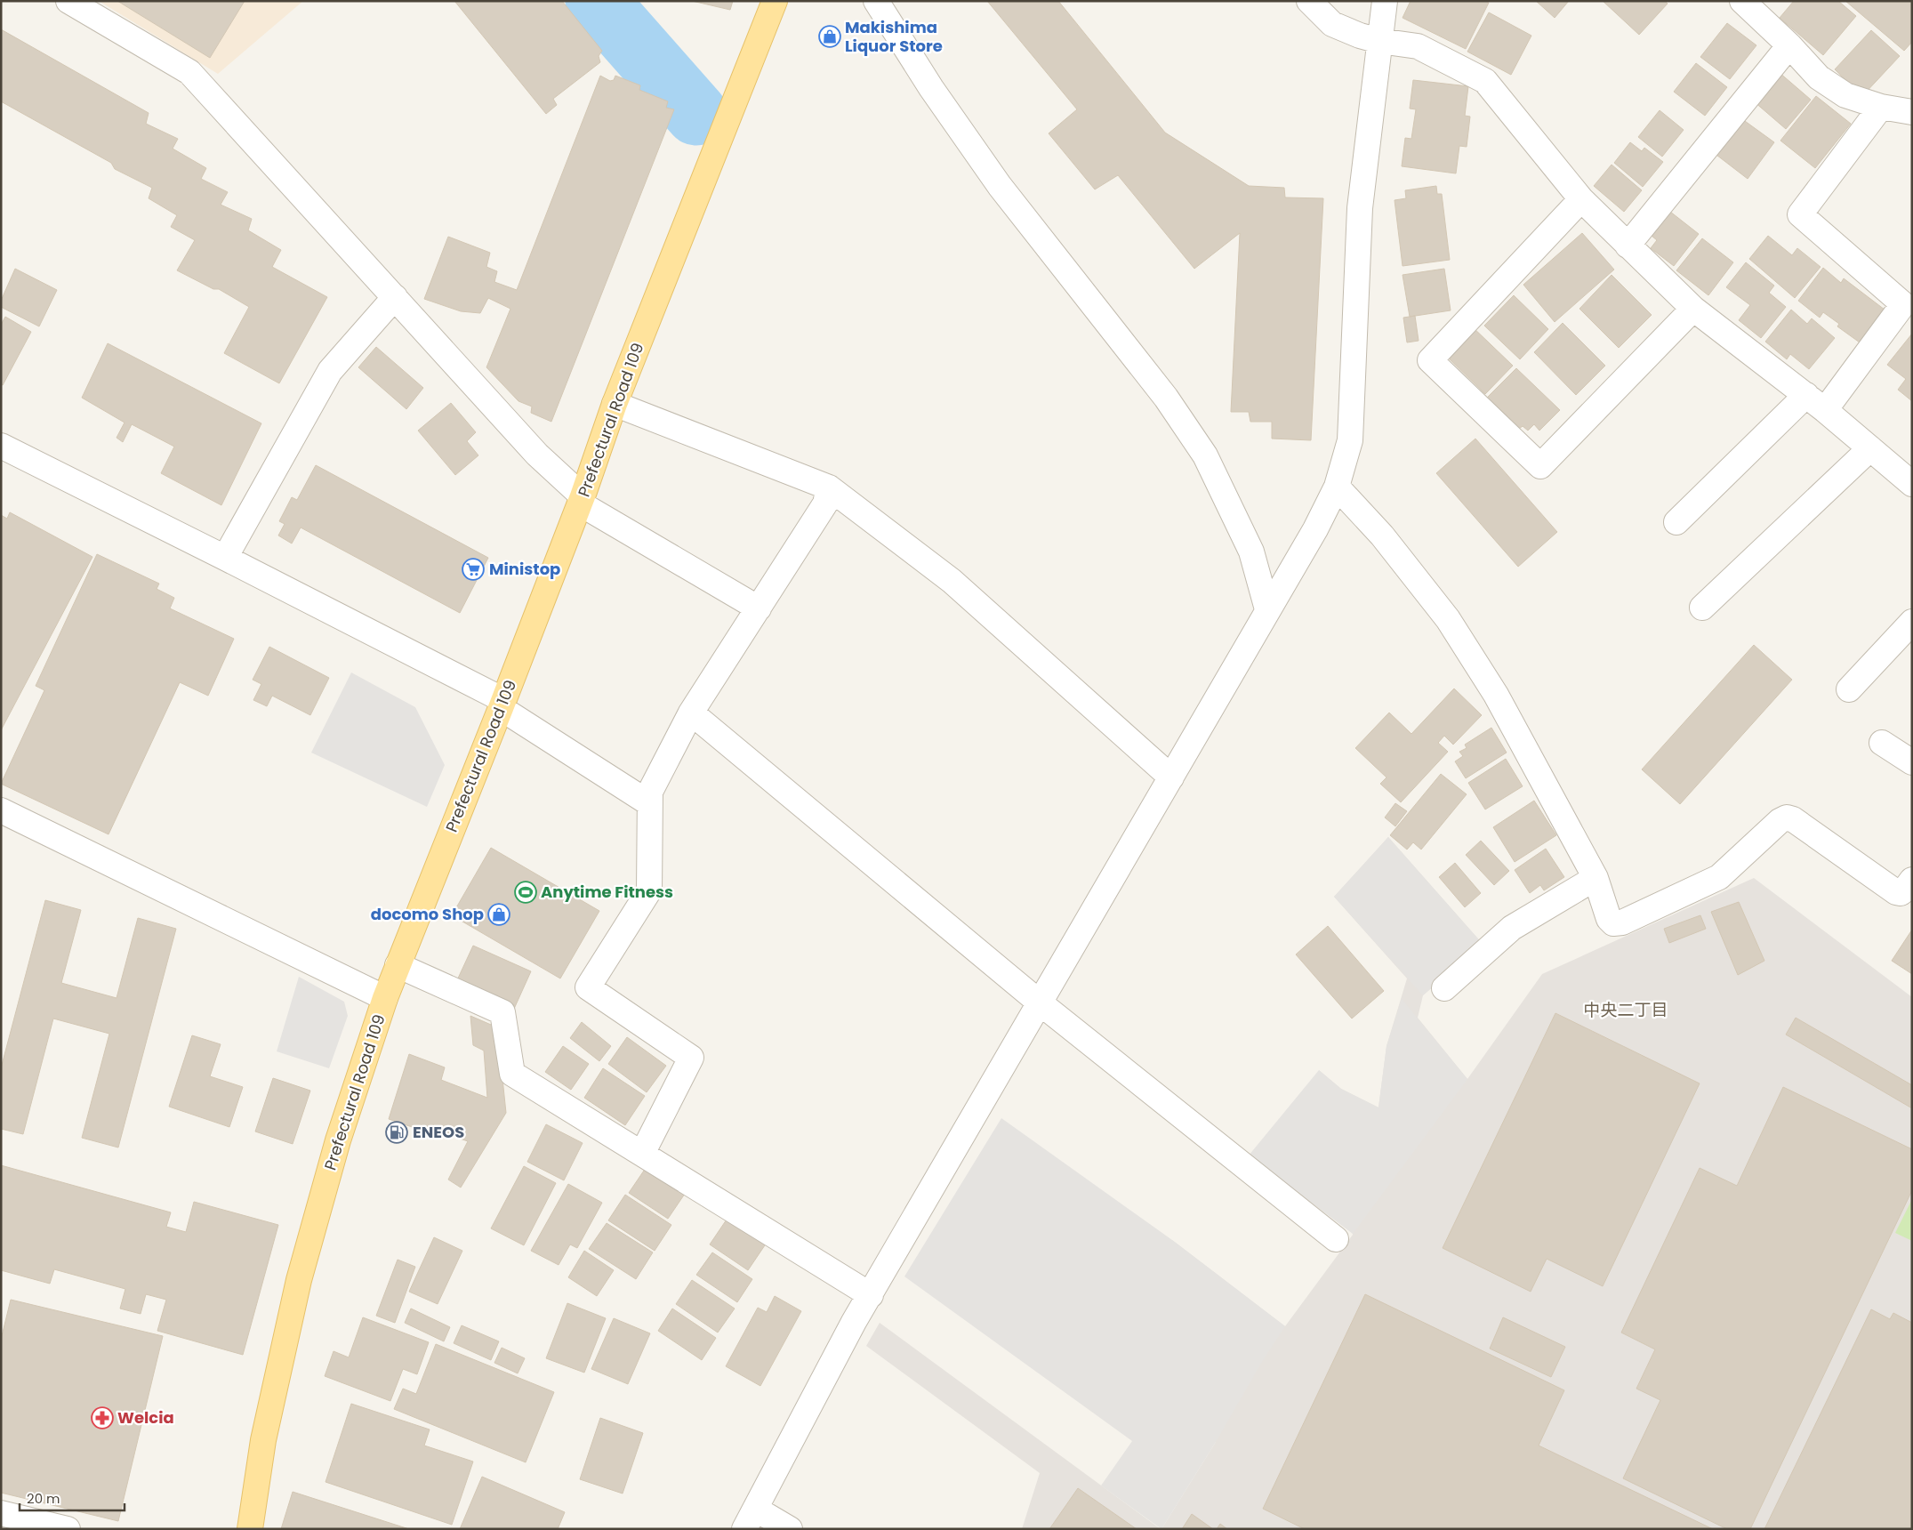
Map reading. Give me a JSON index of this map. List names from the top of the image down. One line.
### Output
{"streets":{"main road":["Prefectural Road 109"]},"districts":["中央二丁目"],"places":{"shop":["Makishima Liquor Store","docomo Shop"],"supermarket":["Ministop"],"sports":["Anytime Fitness"],"fuel station":["ENEOS"],"pharmacy":["Welcia"]},"scale_bar":"20 m"}
